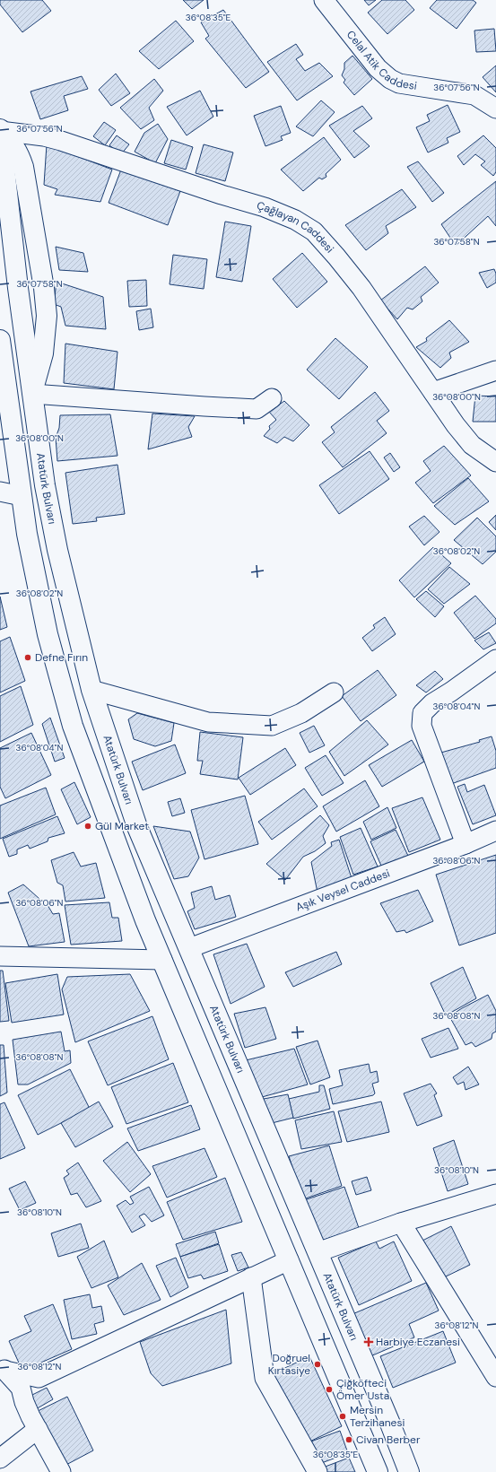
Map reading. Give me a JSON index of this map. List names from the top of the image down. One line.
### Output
{"streets":{"highway":["Atatürk Bulvarı"],"street":["Celal Atik Caddesi","Çağlayan Caddesi","Aşık Veysel Caddesi"]},"crossings":[["Çağlayan Caddesi","Atatürk Bulvarı"],["Atatürk Bulvarı","Aşık Veysel Caddesi"]],"places":{"other":["Defne Fırın","Gül Market","Doğruel Kırtasiye","Çiğköfteci Ömer Usta","Mersin Terzihanesi","Civan Berber"],"health":["Harbiye Eczanesi"]},"coordinates":["36°08'35\"E","36°07'56\"N","36°07'58\"N","36°08'00\"N","36°08'02\"N","36°08'04\"N","36°08'06\"N","36°08'08\"N","36°08'10\"N","36°08'12\"N"]}
